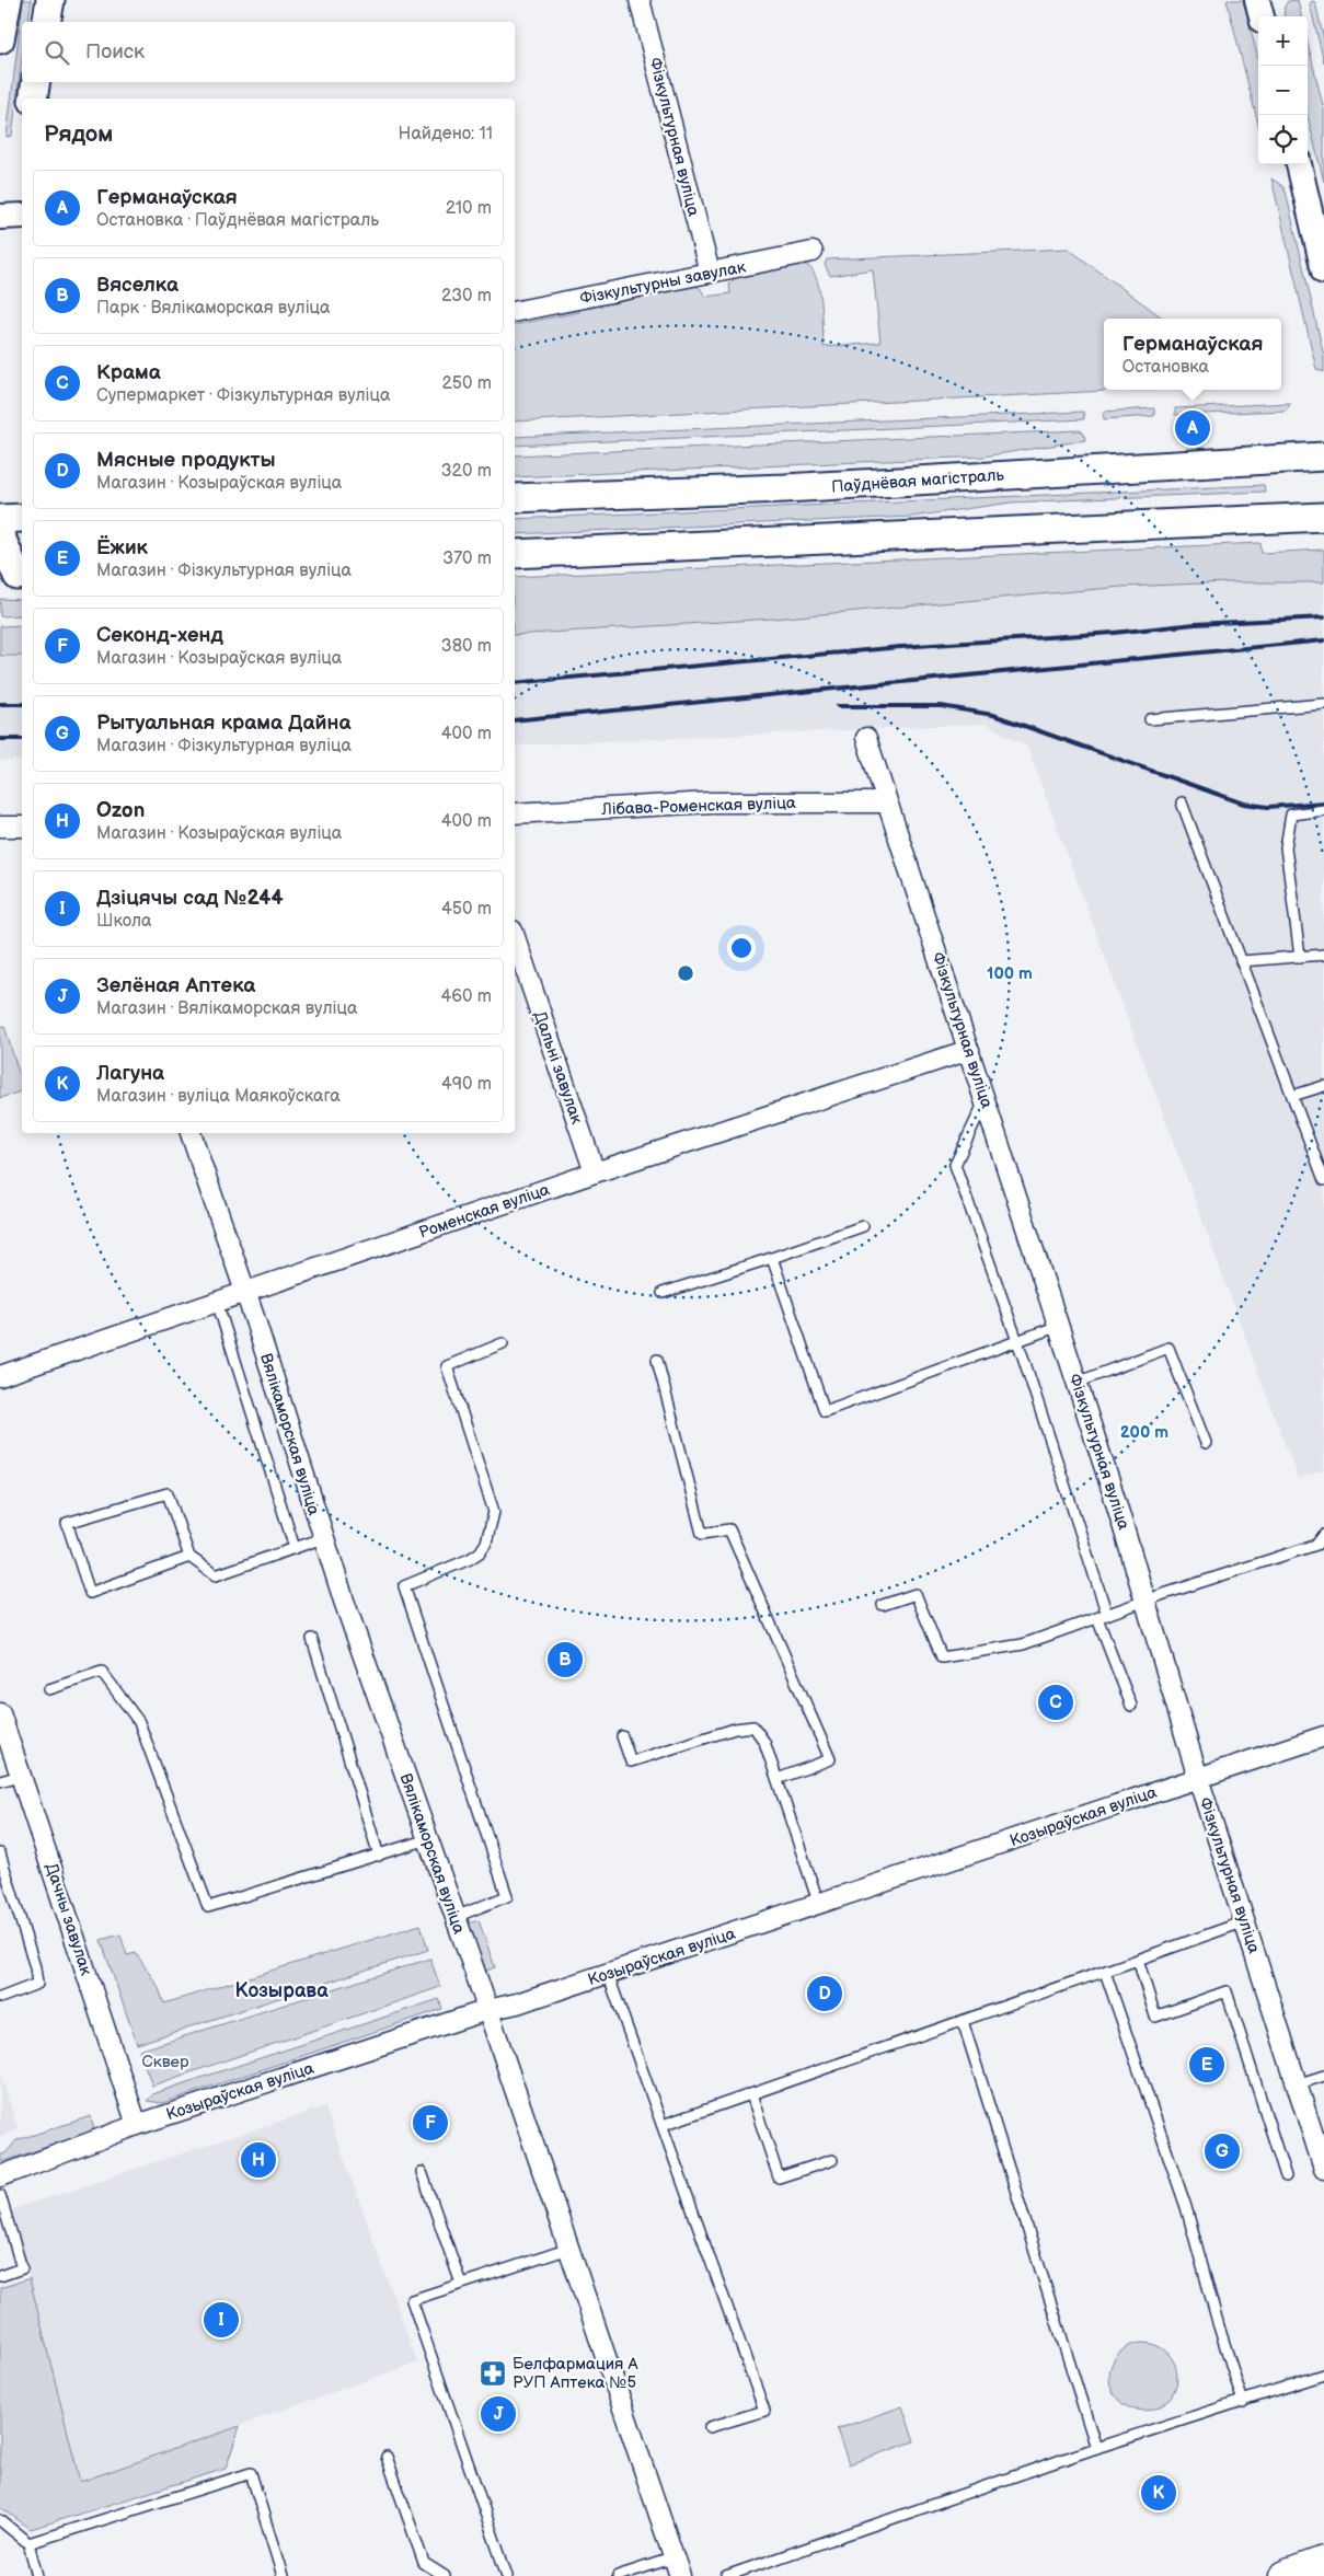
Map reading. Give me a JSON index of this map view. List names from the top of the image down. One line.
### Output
{"streets":{"main road":["Паўднёвая магістраль"],"street":["Фізкультурная вуліца","Фізкультурны завулак","Лібава-Роменская вуліца","Дальні завулак","Роменская вуліца","Вялікаморская вуліца","Козыраўская вуліца","Дачны завулак"]},"crossings":[["Фізкультурная вуліца","Фізкультурны завулак"],["Фізкультурная вуліца","Лібава-Роменская вуліца"],["Фізкультурная вуліца","Роменская вуліца"],["Фізкультурная вуліца","Козыраўская вуліца"],["Дальні завулак","Роменская вуліца"],["Роменская вуліца","Вялікаморская вуліца"],["Вялікаморская вуліца","Козыраўская вуліца"],["Козыраўская вуліца","Дачны завулак"]],"districts":["Козырава"],"parks":["Сквер"],"places":{"pharmacy":["Белфармация А РУП Аптека №5"]},"page":{"map_buttons":["+","−"],"search":"Поиск","heading":["Рядом","Найдено: 11"],"list":[{"mark":"A","name":"Германаўская","note":"Остановка · Паўднёвая магістраль","value":"210 m"},{"mark":"B","name":"Вяселка","note":"Парк · Вялікаморская вуліца","value":"230 m"},{"mark":"C","name":"Крама","note":"Супермаркет · Фізкультурная вуліца","value":"250 m"},{"mark":"D","name":"Мясные продукты","note":"Магазин · Козыраўская вуліца","value":"320 m"},{"mark":"E","name":"Ёжик","note":"Магазин · Фізкультурная вуліца","value":"370 m"},{"mark":"F","name":"Секонд-хенд","note":"Магазин · Козыраўская вуліца","value":"380 m"},{"mark":"G","name":"Рытуальная крама Дайна","note":"Магазин · Фізкультурная вуліца","value":"400 m"},{"mark":"H","name":"Ozon","note":"Магазин · Козыраўская вуліца","value":"400 m"},{"mark":"I","name":"Дзіцячы сад №244","note":"Школа","value":"450 m"},{"mark":"J","name":"Зелёная Аптека","note":"Магазин · Вялікаморская вуліца","value":"460 m"},{"mark":"K","name":"Лагуна","note":"Магазин · вуліца Маякоўскага","value":"490 m"}],"popup":["Германаўская","Остановка"],"pins":["A","B","C","D","E","F","G","H","I","J","K"]},"rings":["100 m","200 m"]}
